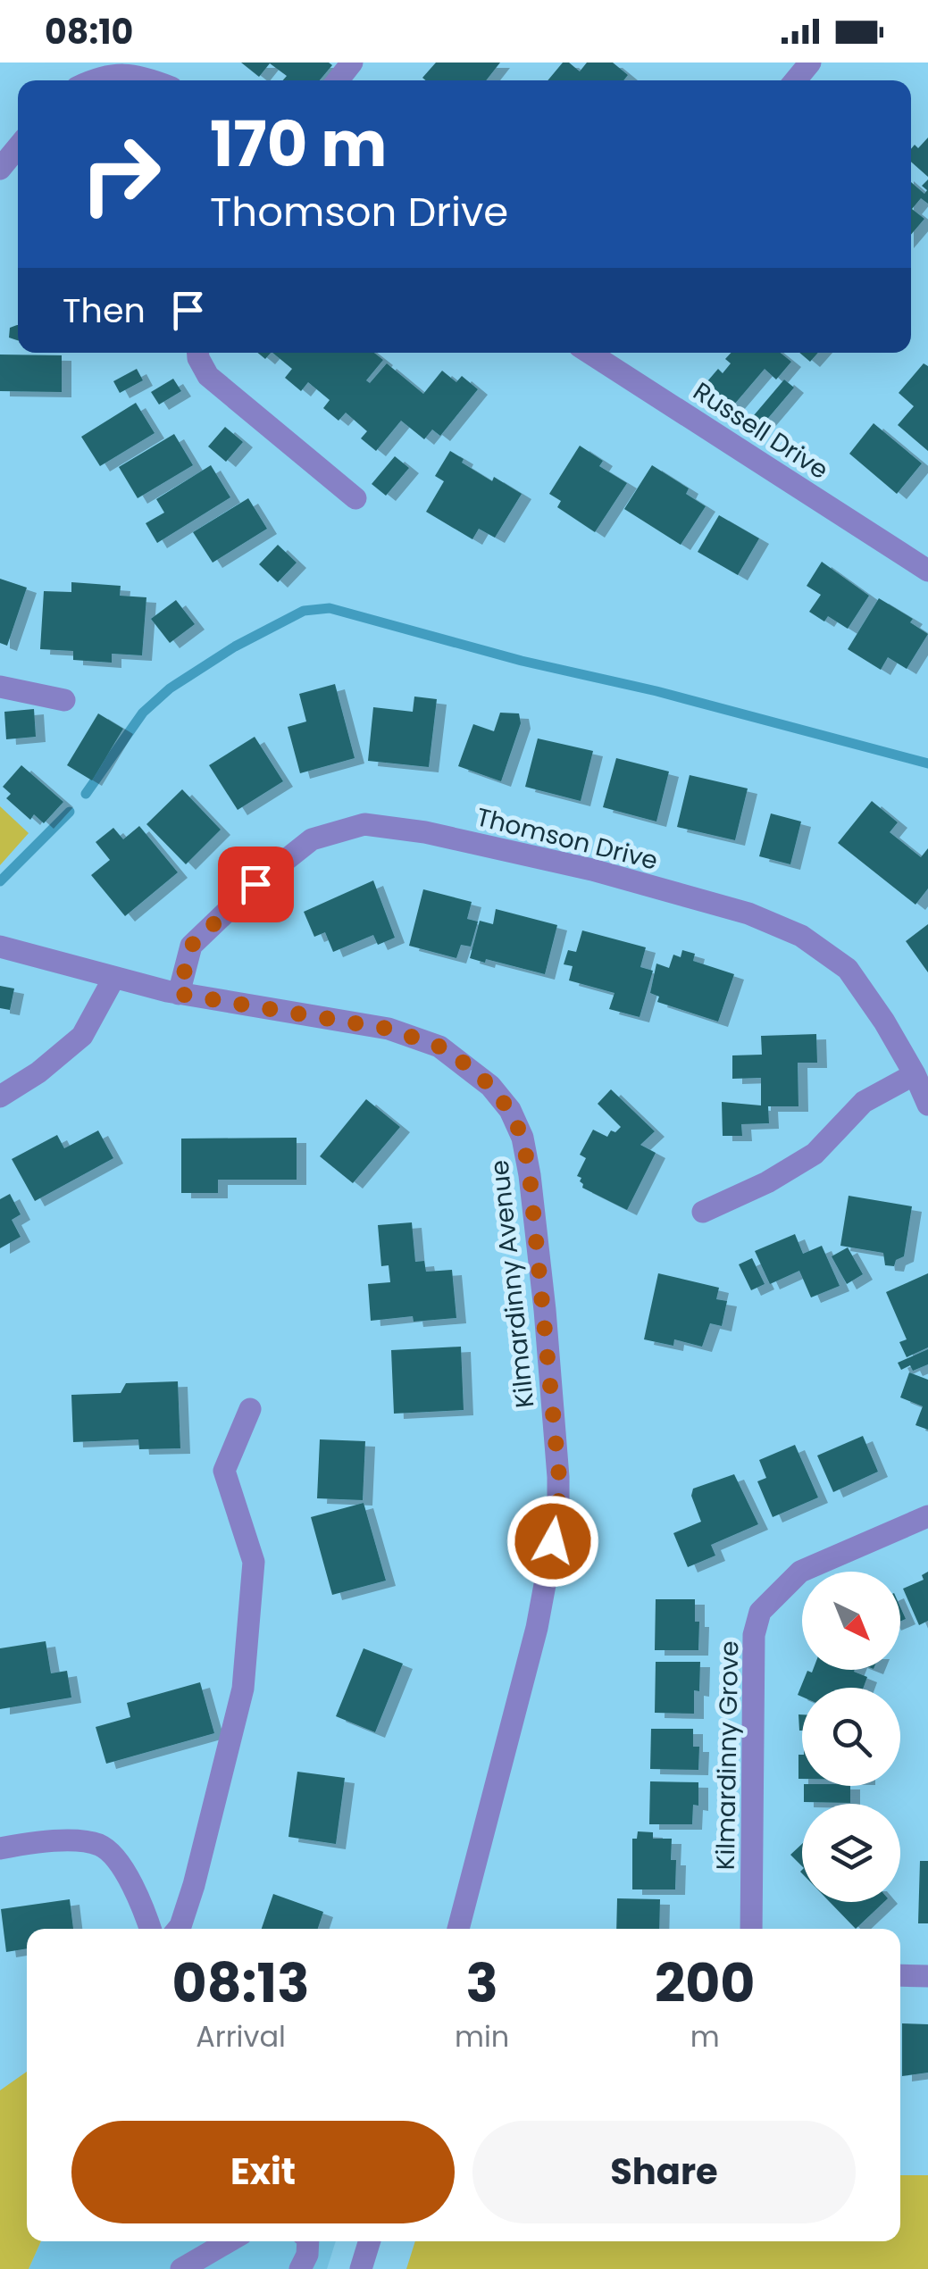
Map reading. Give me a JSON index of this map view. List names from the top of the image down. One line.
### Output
{"streets":{"street":["Russell Drive","Thomson Drive","Kilmardinny Avenue","Kilmardinny Grove"]},"crossings":[["Thomson Drive","Kilmardinny Avenue"]],"north":"bottom right","page":{"status":"08:10","turn":["170 m","Thomson Drive"],"then":"Then","eta":["08:13","Arrival","3","min","200","m"],"buttons":["Exit","Share"]}}
